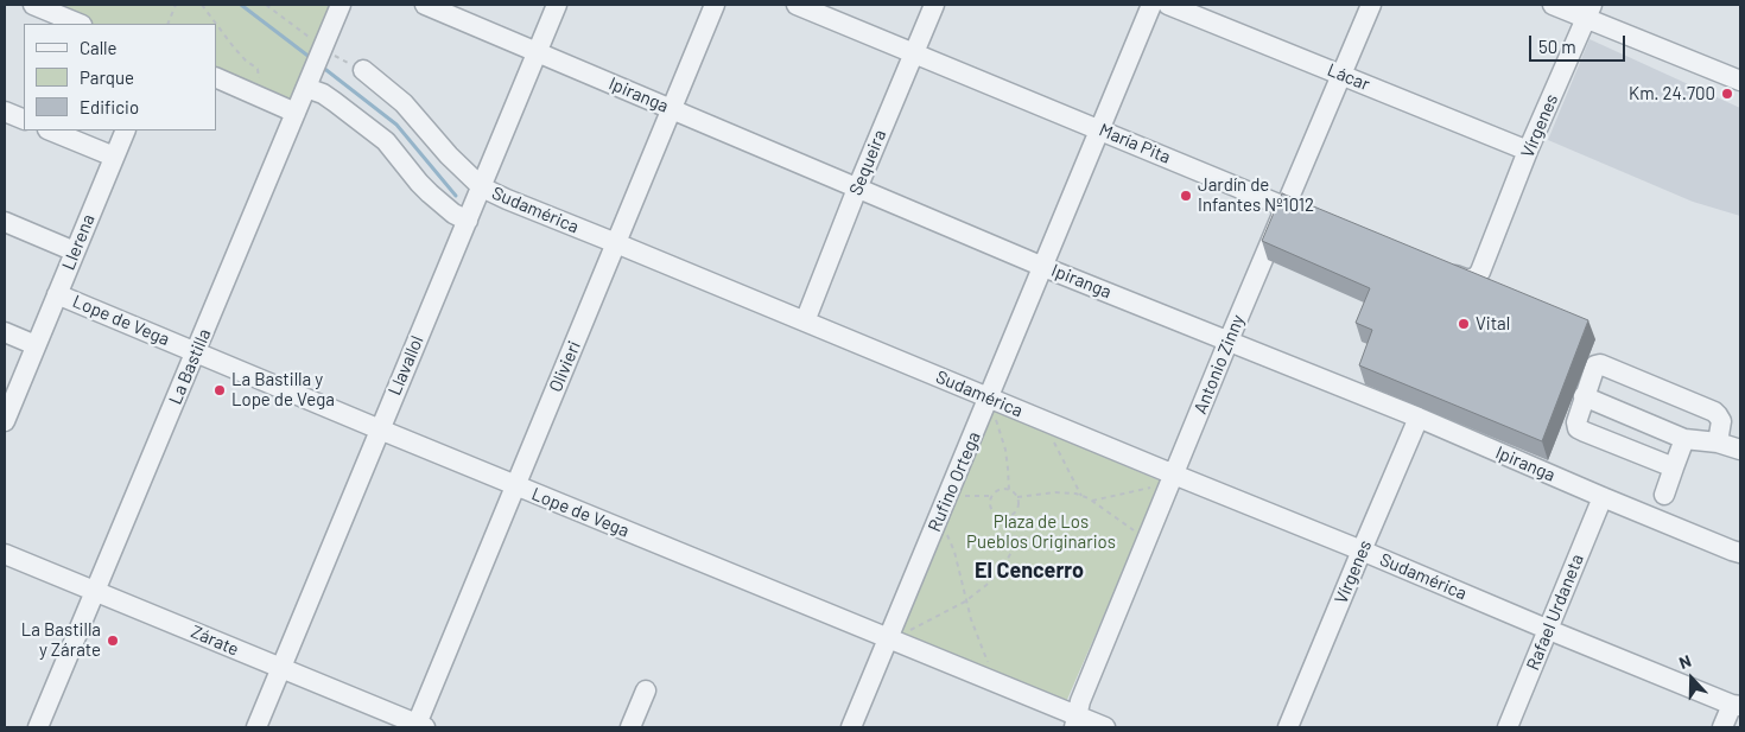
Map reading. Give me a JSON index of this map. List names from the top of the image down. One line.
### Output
{"streets":{"street":["Lácar","Ipiranga","Vírgenes","María Pita","Sequeira","Sudamérica","Llerena","Lope de Vega","Antonio Zinny","Llavallol","La Bastilla","Olivieri","Rufino Ortega","Rafael Urdaneta","Zárate"]},"crossings":[["Lácar","Vírgenes"],["Lácar","Antonio Zinny"],["Ipiranga","Vírgenes"],["Ipiranga","Sequeira"],["Ipiranga","Antonio Zinny"],["Ipiranga","Llavallol"],["Ipiranga","Olivieri"],["Ipiranga","Rufino Ortega"],["Ipiranga","Rafael Urdaneta"],["Vírgenes","Sudamérica"],["María Pita","Sequeira"],["María Pita","Antonio Zinny"],["María Pita","Rufino Ortega"],["Sequeira","Sudamérica"],["Sudamérica","Antonio Zinny"],["Sudamérica","Llavallol"],["Sudamérica","Olivieri"],["Sudamérica","Rufino Ortega"],["Sudamérica","Rafael Urdaneta"],["Llerena","Lope de Vega"],["Lope de Vega","Antonio Zinny"],["Lope de Vega","Llavallol"],["Lope de Vega","La Bastilla"],["Lope de Vega","Olivieri"],["Lope de Vega","Rufino Ortega"],["Llavallol","Zárate"],["La Bastilla","Zárate"],["Olivieri","Zárate"]],"districts":["El Cencerro"],"parks":["Plaza de Los Pueblos Originarios"],"places":["Km. 24.700","Jardín de Infantes Nº1012","Vital","La Bastilla y Lope de Vega","La Bastilla y Zárate"],"legend":["Calle","Parque","Edificio"],"scale_bar":"50 m","north":"top"}
